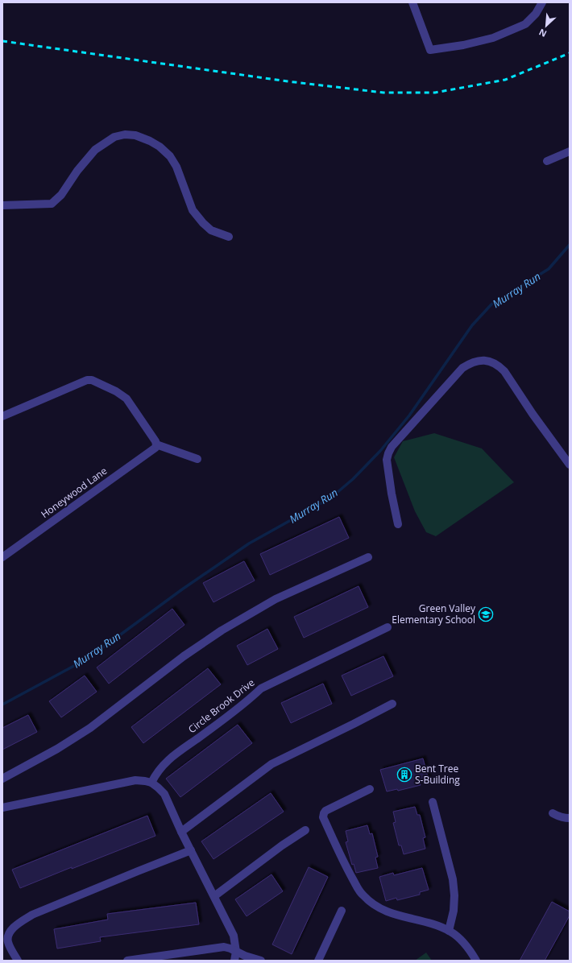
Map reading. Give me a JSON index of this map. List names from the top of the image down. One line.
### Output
{"streets":{"street":["Honeywood Lane","Circle Brook Drive"]},"water":["Murray Run"],"places":{"school or university":["Green Valley Elementary School"],"building":["Bent Tree S-Building"]},"north":"bottom left"}
